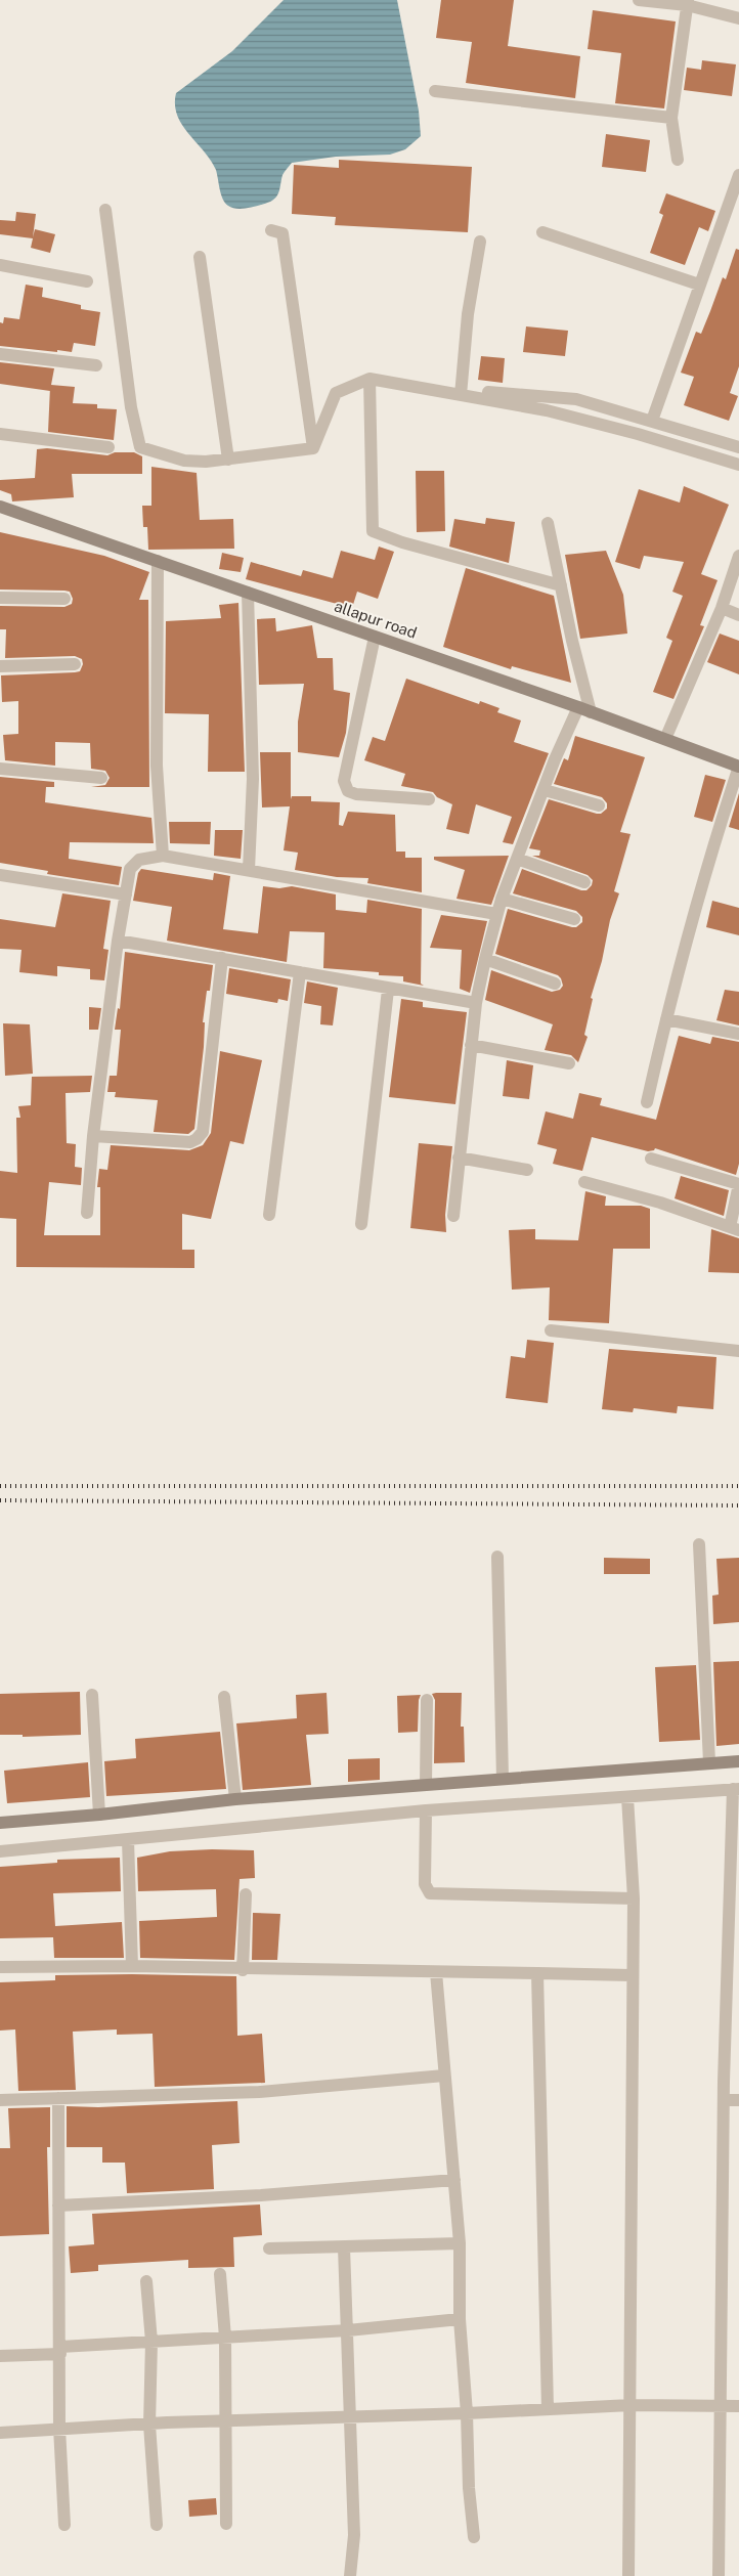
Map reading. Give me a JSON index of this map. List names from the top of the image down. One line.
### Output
{"streets":{"main road":["allapur road"]}}
